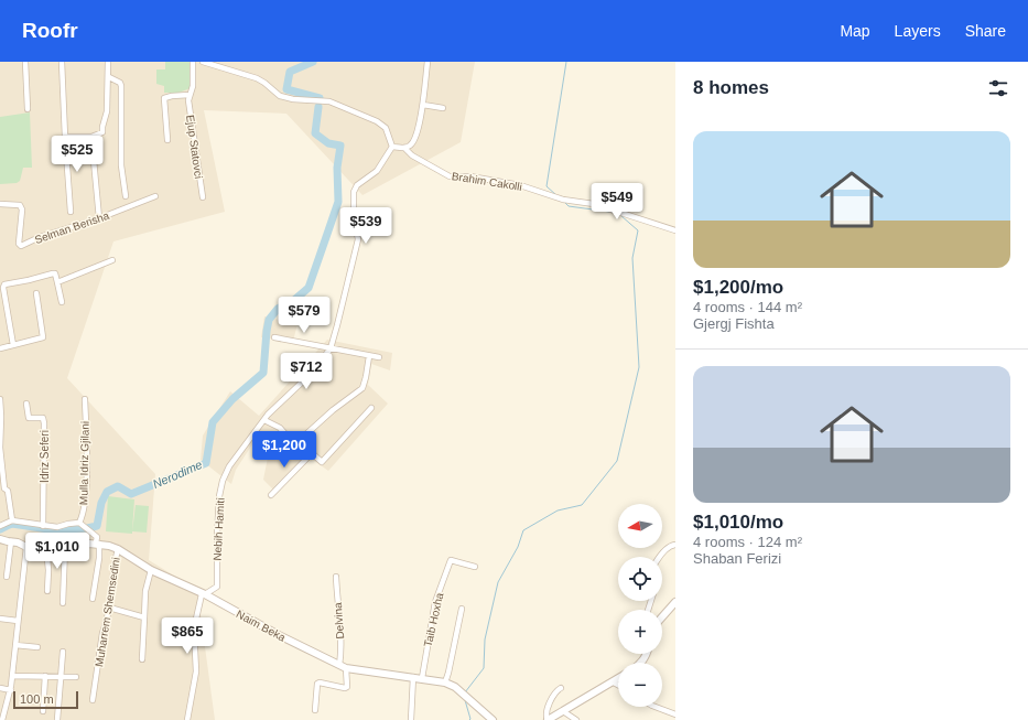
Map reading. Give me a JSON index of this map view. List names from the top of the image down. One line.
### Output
{"streets":{"street":["Ejup Statovci","Brahim Cakolli","Selman Berisha","Idriz Seferi","Mulla Idriz Gjilani","Nebih Hamiti","Muharrem Shemsedini","Taib Hoxha","Delvina","Naim Beka"]},"crossings":[["Nebih Hamiti","Naim Beka"],["Muharrem Shemsedini","Naim Beka"],["Taib Hoxha","Naim Beka"],["Delvina","Naim Beka"]],"water":["Nerodime"],"scale_bar":"100 m","north":"left","page":{"header":"Roofr","nav":["Map","Layers","Share"],"heading":"8 homes","list":[{"name":"$1,200/mo","note":"4 rooms · 144 m² · Gjergj Fishta"},{"name":"$1,010/mo","note":"4 rooms · 124 m² · Shaban Ferizi"}],"price":["$525","$549","$539","$579","$712","$1,200","$1,010","$865"],"map_buttons":["+","−"],"scale":"100 m"}}
